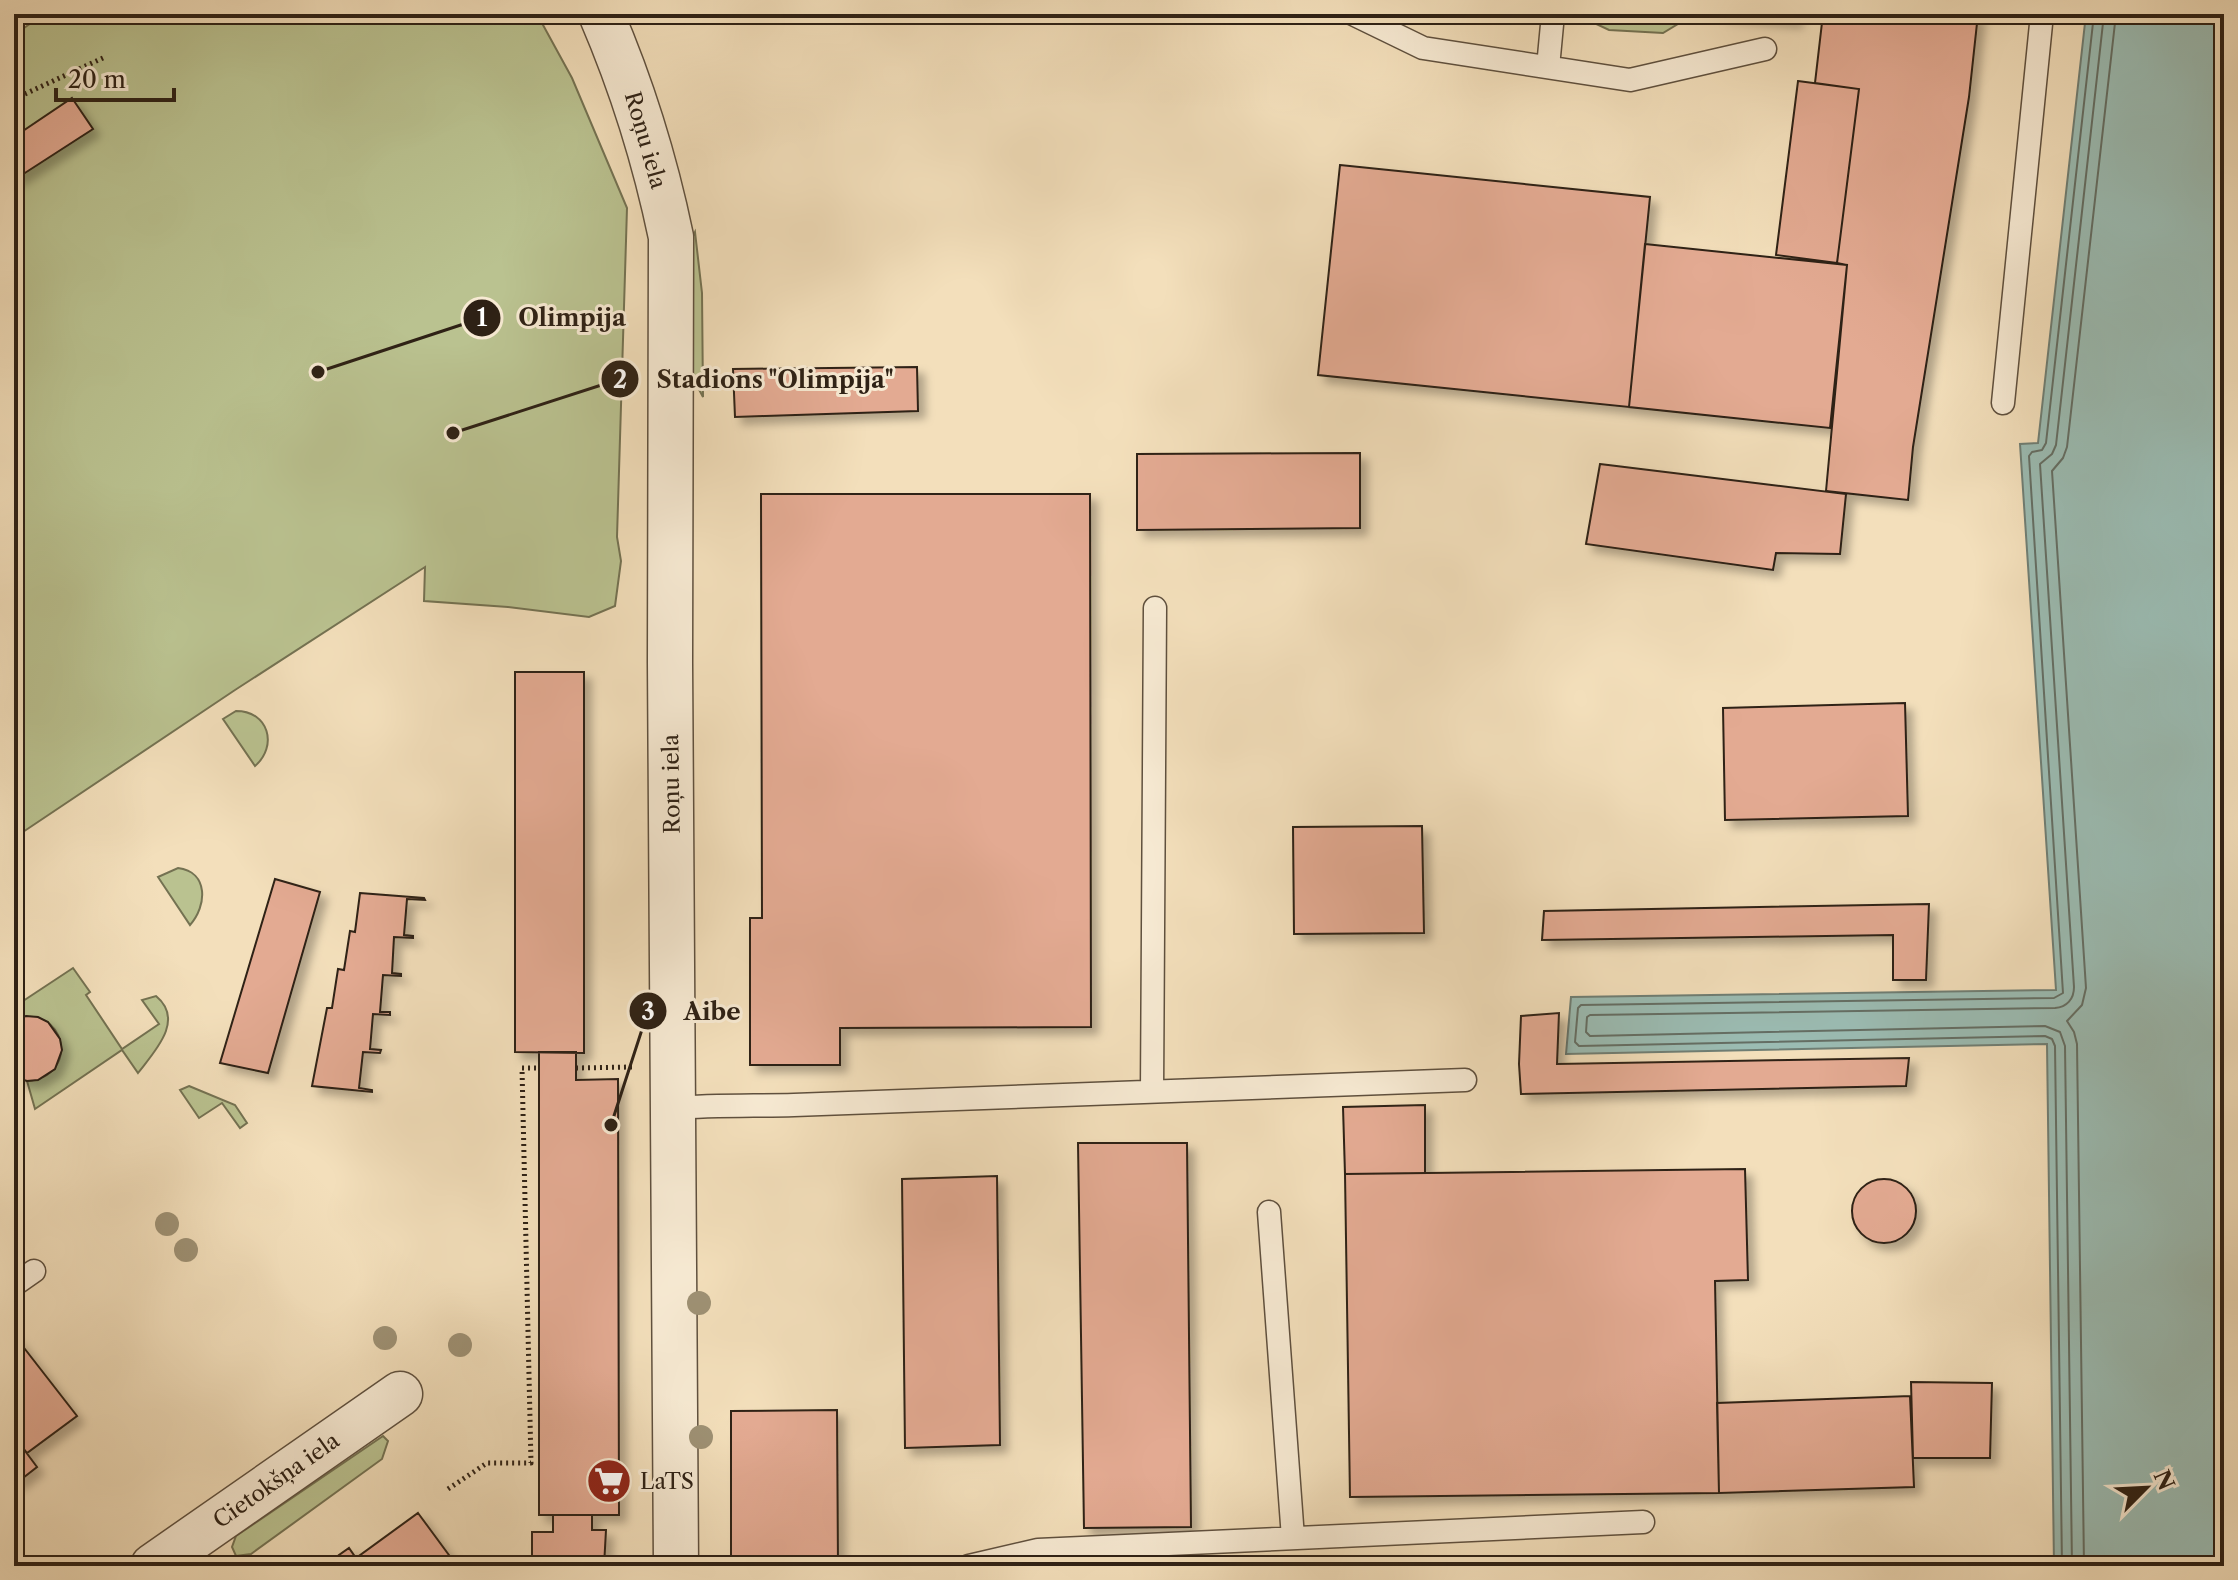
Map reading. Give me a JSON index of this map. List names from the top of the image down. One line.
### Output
{"streets":{"street":["Roņu iela","Cietokšņa iela"]},"places":{"other":["Olimpija","Stadions \"Olimpija\"","Aibe"],"supermarket":["LaTS"]},"scale_bar":"20 m","north":"top right"}
